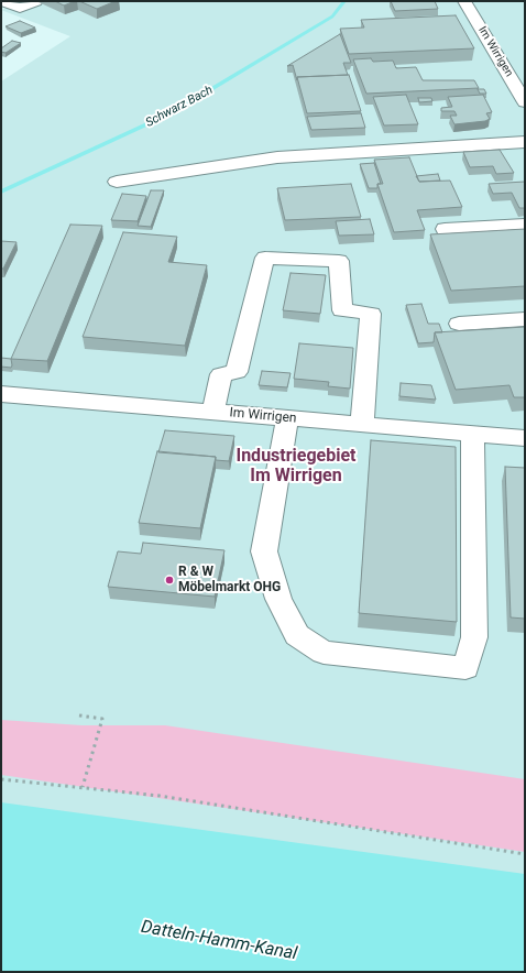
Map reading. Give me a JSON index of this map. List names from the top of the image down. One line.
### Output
{"streets":{"street":["Im Wirrigen"]},"districts":["Industriegebiet Im Wirrigen"],"water":["Schwarz Bach","Datteln-Hamm-Kanal"],"places":["R & W Möbelmarkt OHG"]}
